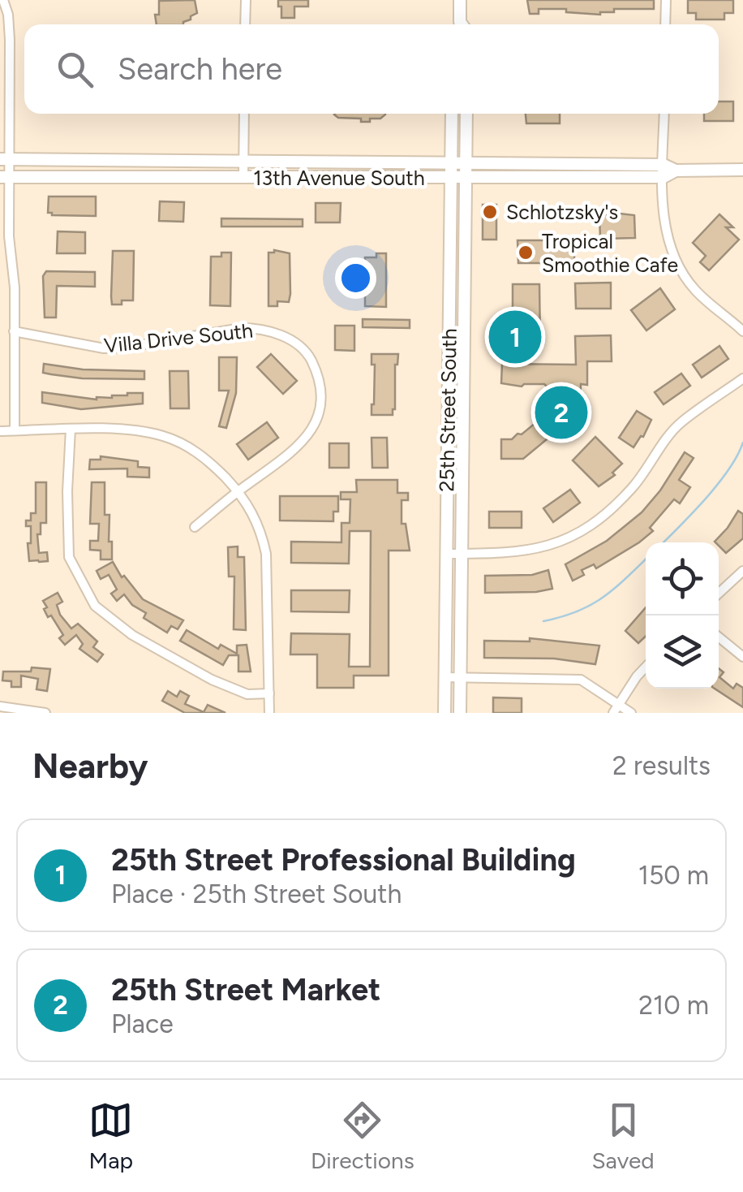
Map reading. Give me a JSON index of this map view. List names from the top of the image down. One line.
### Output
{"streets":{"main road":["13th Avenue South","25th Street South"],"street":["Villa Drive South"]},"crossings":[["13th Avenue South","25th Street South"]],"places":["Schlotzsky's","Tropical Smoothie Cafe"],"page":{"search":"Search here","pins":["1","2"],"heading":["Nearby","2 results"],"list":[{"mark":"1","name":"25th Street Professional Building","note":"Place · 25th Street South","value":"150 m"},{"mark":"2","name":"25th Street Market","note":"Place","value":"210 m"}],"nav":["Map","Directions","Saved"]}}
